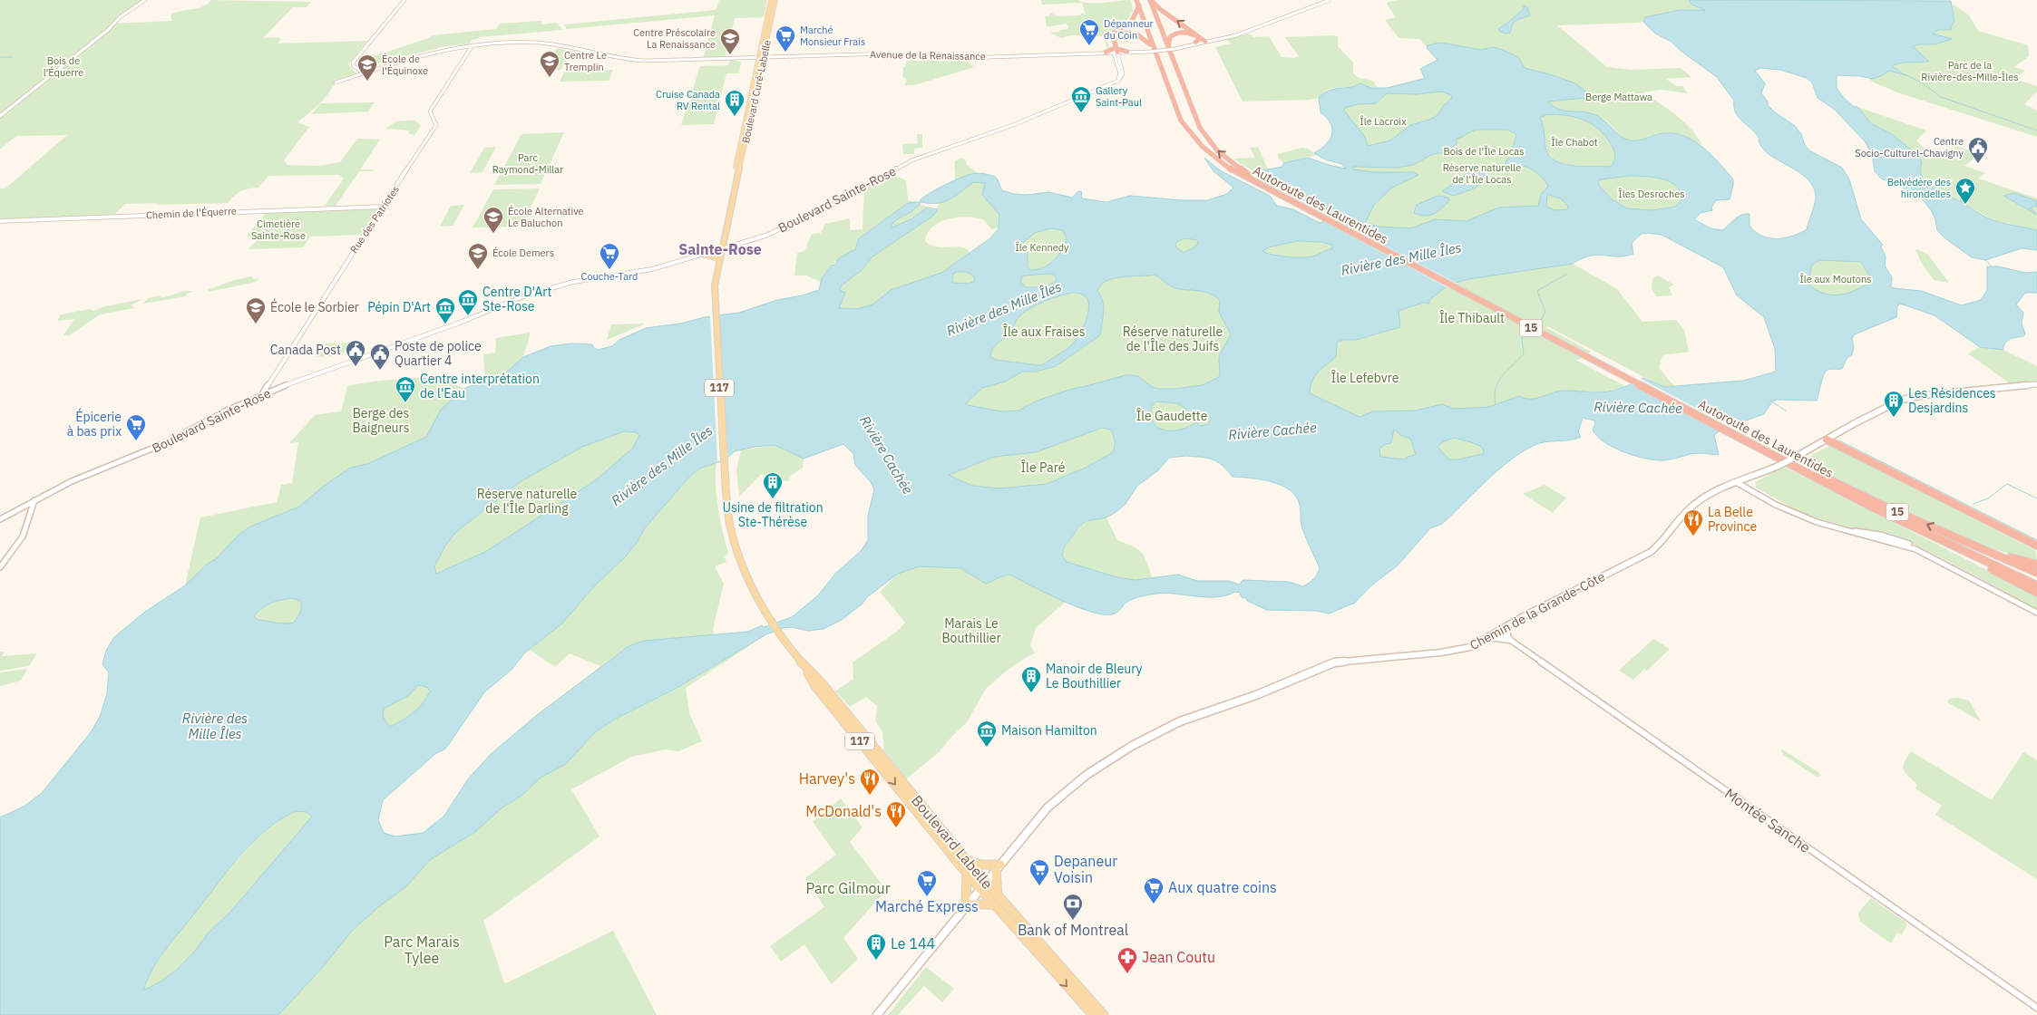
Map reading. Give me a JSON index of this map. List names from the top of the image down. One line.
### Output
{"streets":{"highway":["Autoroute des Laurentides","15"],"main road":["Boulevard Curé-Labelle","117","Chemin de la Grande-Côte","Boulevard Labelle"],"street":["Avenue de la Renaissance","Boulevard Sainte-Rose","Chemin de l'Équerre","Rue des Patriotes","Montée Sanche"]},"crossings":[["Avenue de la Renaissance","Boulevard Curé-Labelle"],["Avenue de la Renaissance","Boulevard Sainte-Rose"],["Avenue de la Renaissance","Rue des Patriotes"],["Boulevard Curé-Labelle","Boulevard Sainte-Rose"],["Boulevard Curé-Labelle","Boulevard Labelle"],["Boulevard Sainte-Rose","Rue des Patriotes"],["Chemin de l'Équerre","Rue des Patriotes"],["Chemin de la Grande-Côte","Montée Sanche"],["Chemin de la Grande-Côte","Boulevard Labelle"]],"districts":["Sainte-Rose"],"water":["Rivière des Mille Îles","Rivière Cachée"],"parks":["Bois de l'Équerre","Parc de la Rivière-des-Mille-Îles","Berge Mattawa","Île Lacroix","Île Chabot","Bois de l'Île Locas","Parc Raymond-Millar","Réserve naturelle de l'Île Locas","Îles Desroches","Cimetière Sainte-Rose","Île Kennedy","Île aux Moutons","Île Thibault","Île aux Fraises","Réserve naturelle de l'Île des Juifs","Île Lefebvre","Berge des Baigneurs","Île Gaudette","Île Paré","Réserve naturelle de l'Île Darling","Marais Le Bouthillier","Parc Gilmour","Parc Marais Tylee"],"places":{"supermarket":["Dépanneur du Coin","Marché Monsieur Frais","Couche-Tard","Épicerie à bas prix","Depaneur Voisin","Marché Express","Aux quatre coins"],"school or university":["Centre Préscolaire La Renaissance","Centre Le Tremplin","École de l'Équinoxe","École Alternative Le Baluchon","École Demers","École le Sorbier"],"museum":["Gallery Saint-Paul","Centre D'Art Ste-Rose","Pépin D'Art","Centre interprétation de l'Eau","Maison Hamilton"],"building":["Cruise Canada RV Rental","Les Résidences Desjardins","Usine de filtration Ste-Thérèse","Manoir de Bleury Le Bouthillier","Le 144"],"public building":["Centre Socio-Culturel-Chavigny","Canada Post","Poste de police Quartier 4"],"place":["Belvédère des hirondelles"],"restaurant":["La Belle Province","Harvey's","McDonald's"],"bank":["Bank of Montreal"],"pharmacy":["Jean Coutu"]}}
